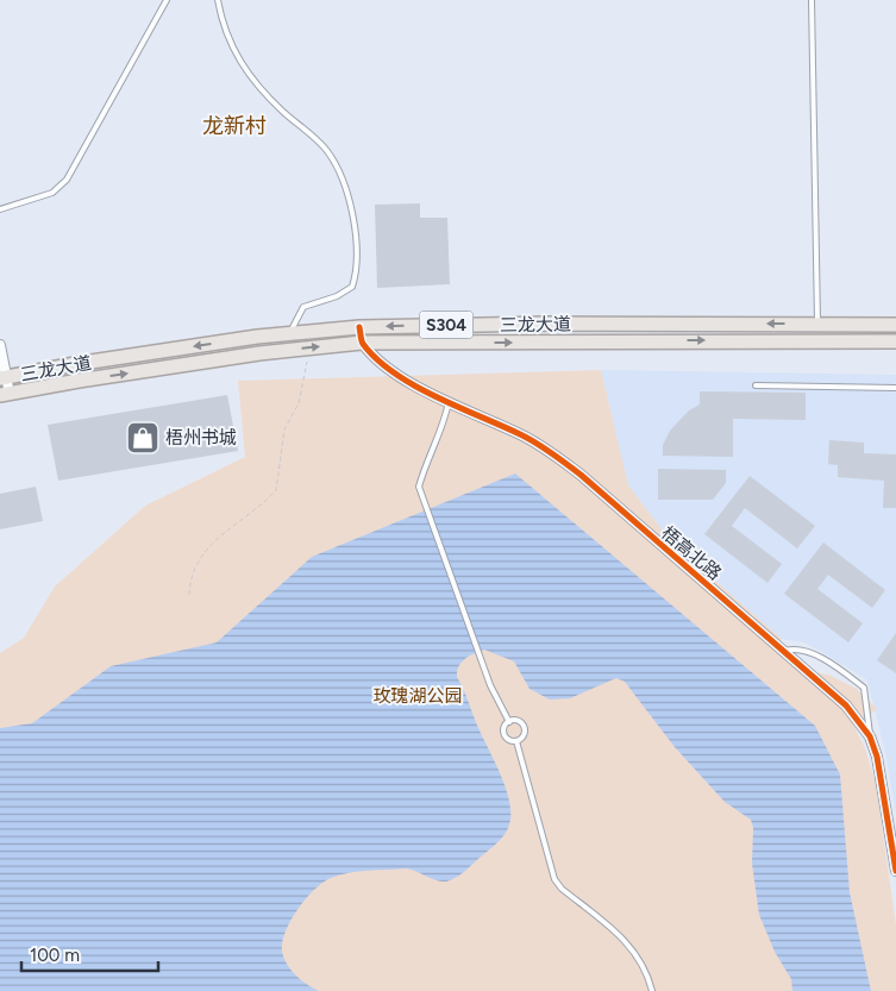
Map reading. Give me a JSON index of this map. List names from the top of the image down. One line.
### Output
{"streets":{"main road":["S304","三龙大道"],"street":["梧高北路"]},"crossings":[["三龙大道","梧高北路"]],"districts":["龙新村"],"parks":["玫瑰湖公园"],"places":{"shop":["梧州书城"]},"scale_bar":"100 m"}
